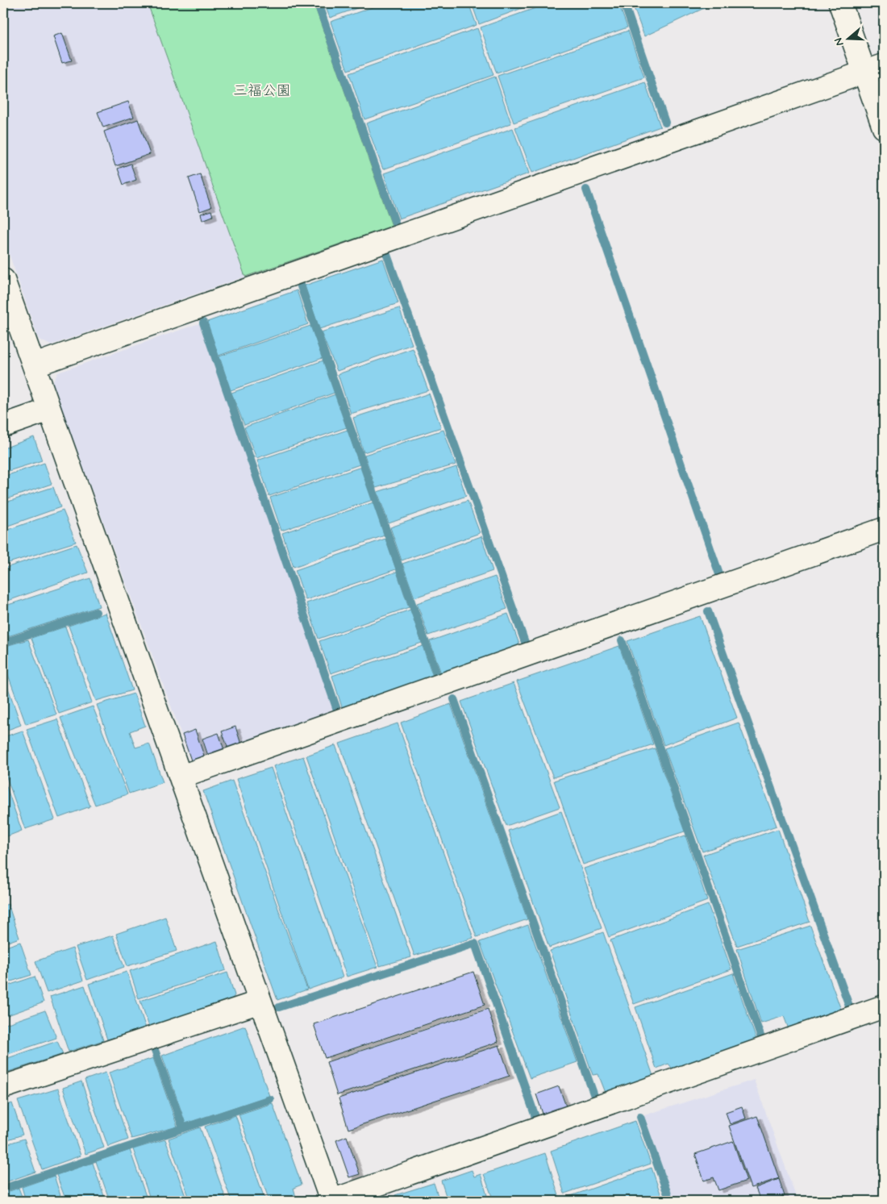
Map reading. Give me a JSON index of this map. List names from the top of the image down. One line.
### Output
{"parks":["三福公園"],"north":"left"}
